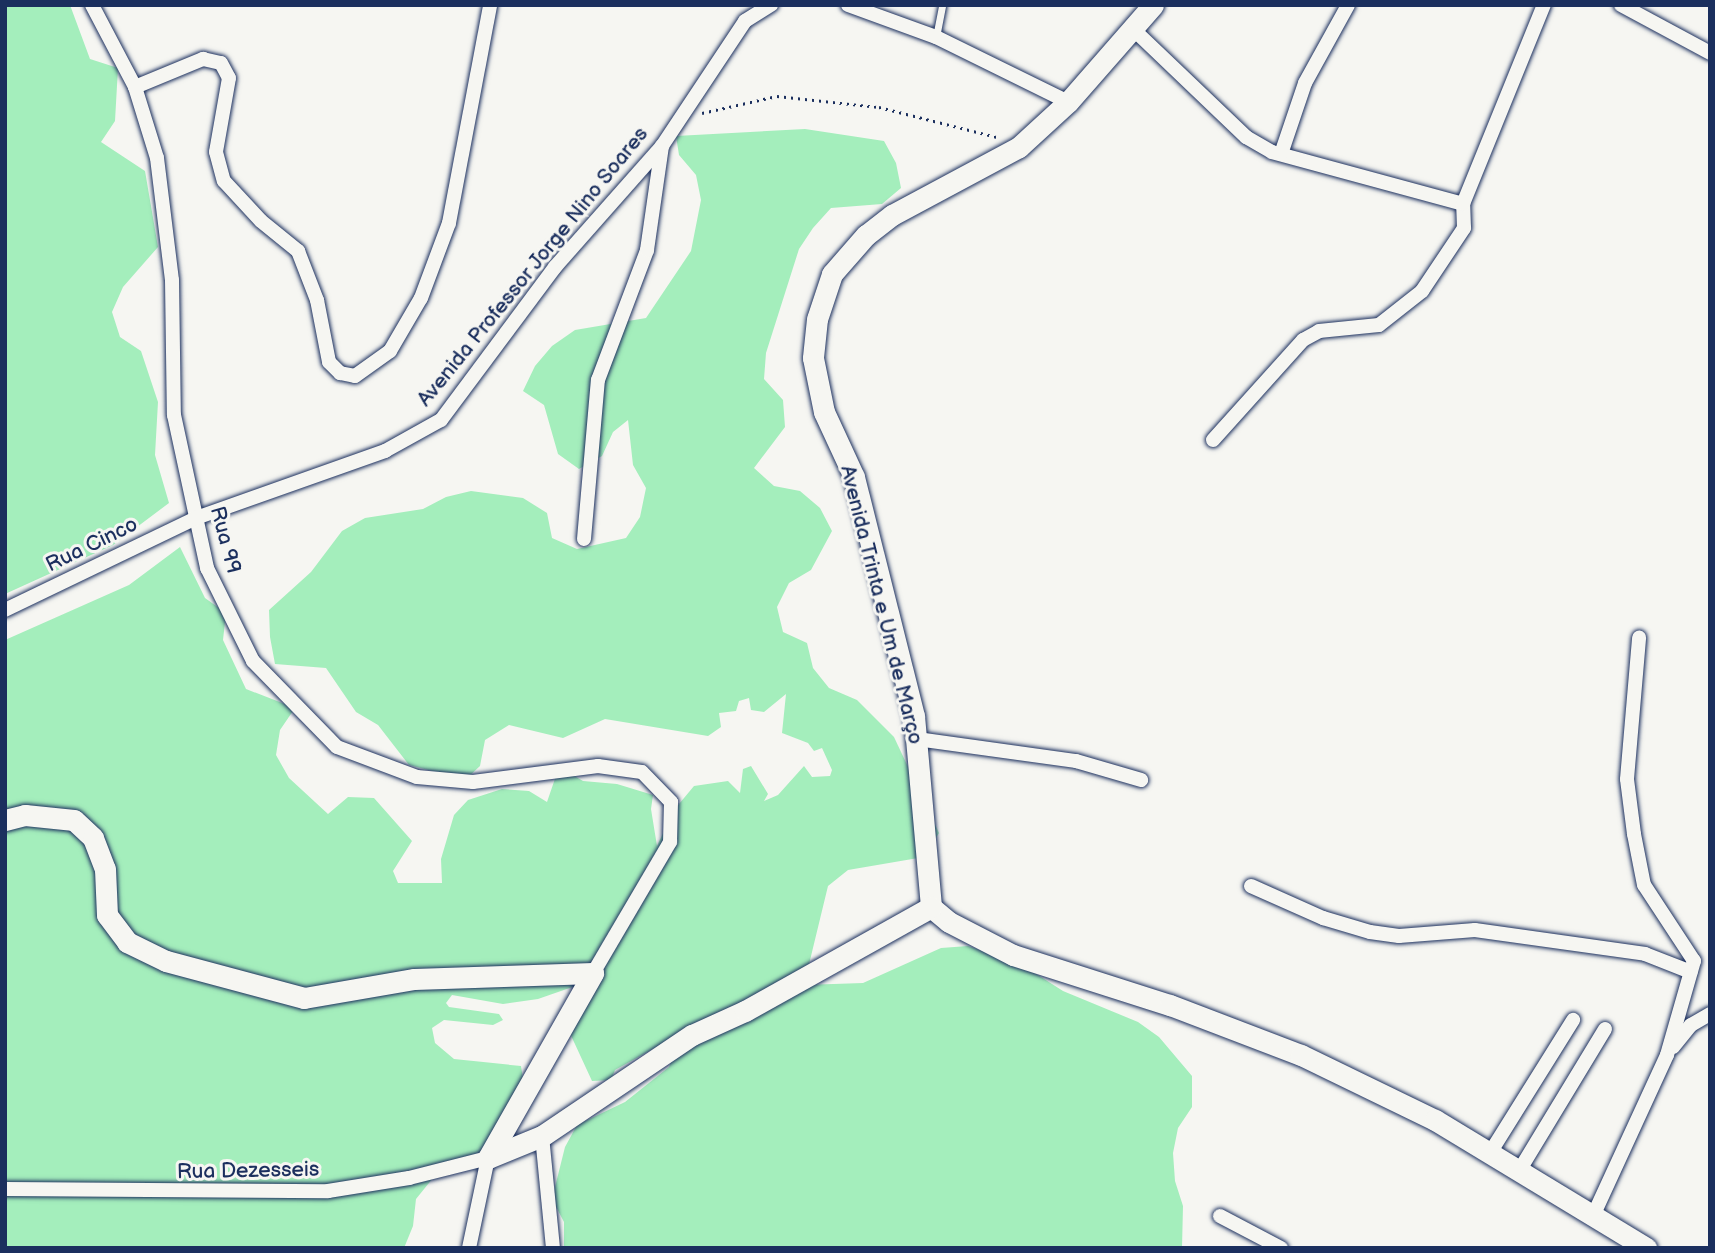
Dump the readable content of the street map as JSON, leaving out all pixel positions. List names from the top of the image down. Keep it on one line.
{"streets":{"street":["Avenida Professor Jorge Nino Soares","Rua 99","Rua Cinco","Avenida Trinta e Um de Março","Rua Dezesseis"]},"crossings":[["Avenida Professor Jorge Nino Soares","Rua 99"],["Avenida Professor Jorge Nino Soares","Rua Cinco"],["Rua 99","Rua Cinco"]]}
